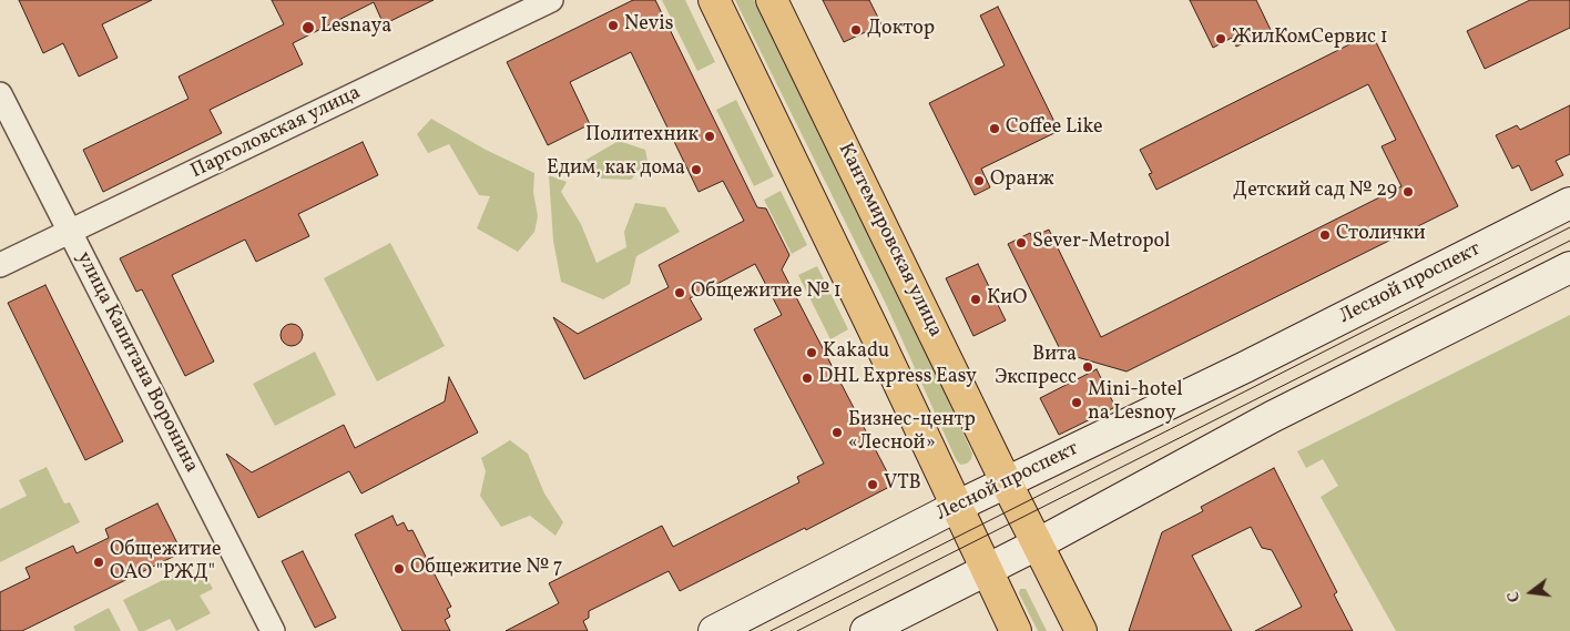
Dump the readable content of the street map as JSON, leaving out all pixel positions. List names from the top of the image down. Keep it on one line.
{"streets":{"main road":["Кантемировская улица","Лесной проспект"],"street":["Парголовская улица","улица Капитана Воронина"]},"crossings":[["Парголовская улица","улица Капитана Воронина"],["Кантемировская улица","Лесной проспект"]],"places":["Nevis","Lesnaya","Доктор","ЖилКомСервис 1","Coffee Like","Политехник","Едим, как дома","Оранж","Детский сад № 29","Столички","Sever-Metropol","Общежитие № 1","КиО","Kakadu","Вита Экспресс","DHL Express Easy","Mini-hotel na Lesnoy","Бизнес-центр «Лесной»","VTB","Общежитие ОАО \"РЖД\"","Общежитие № 7"],"north":"left"}
